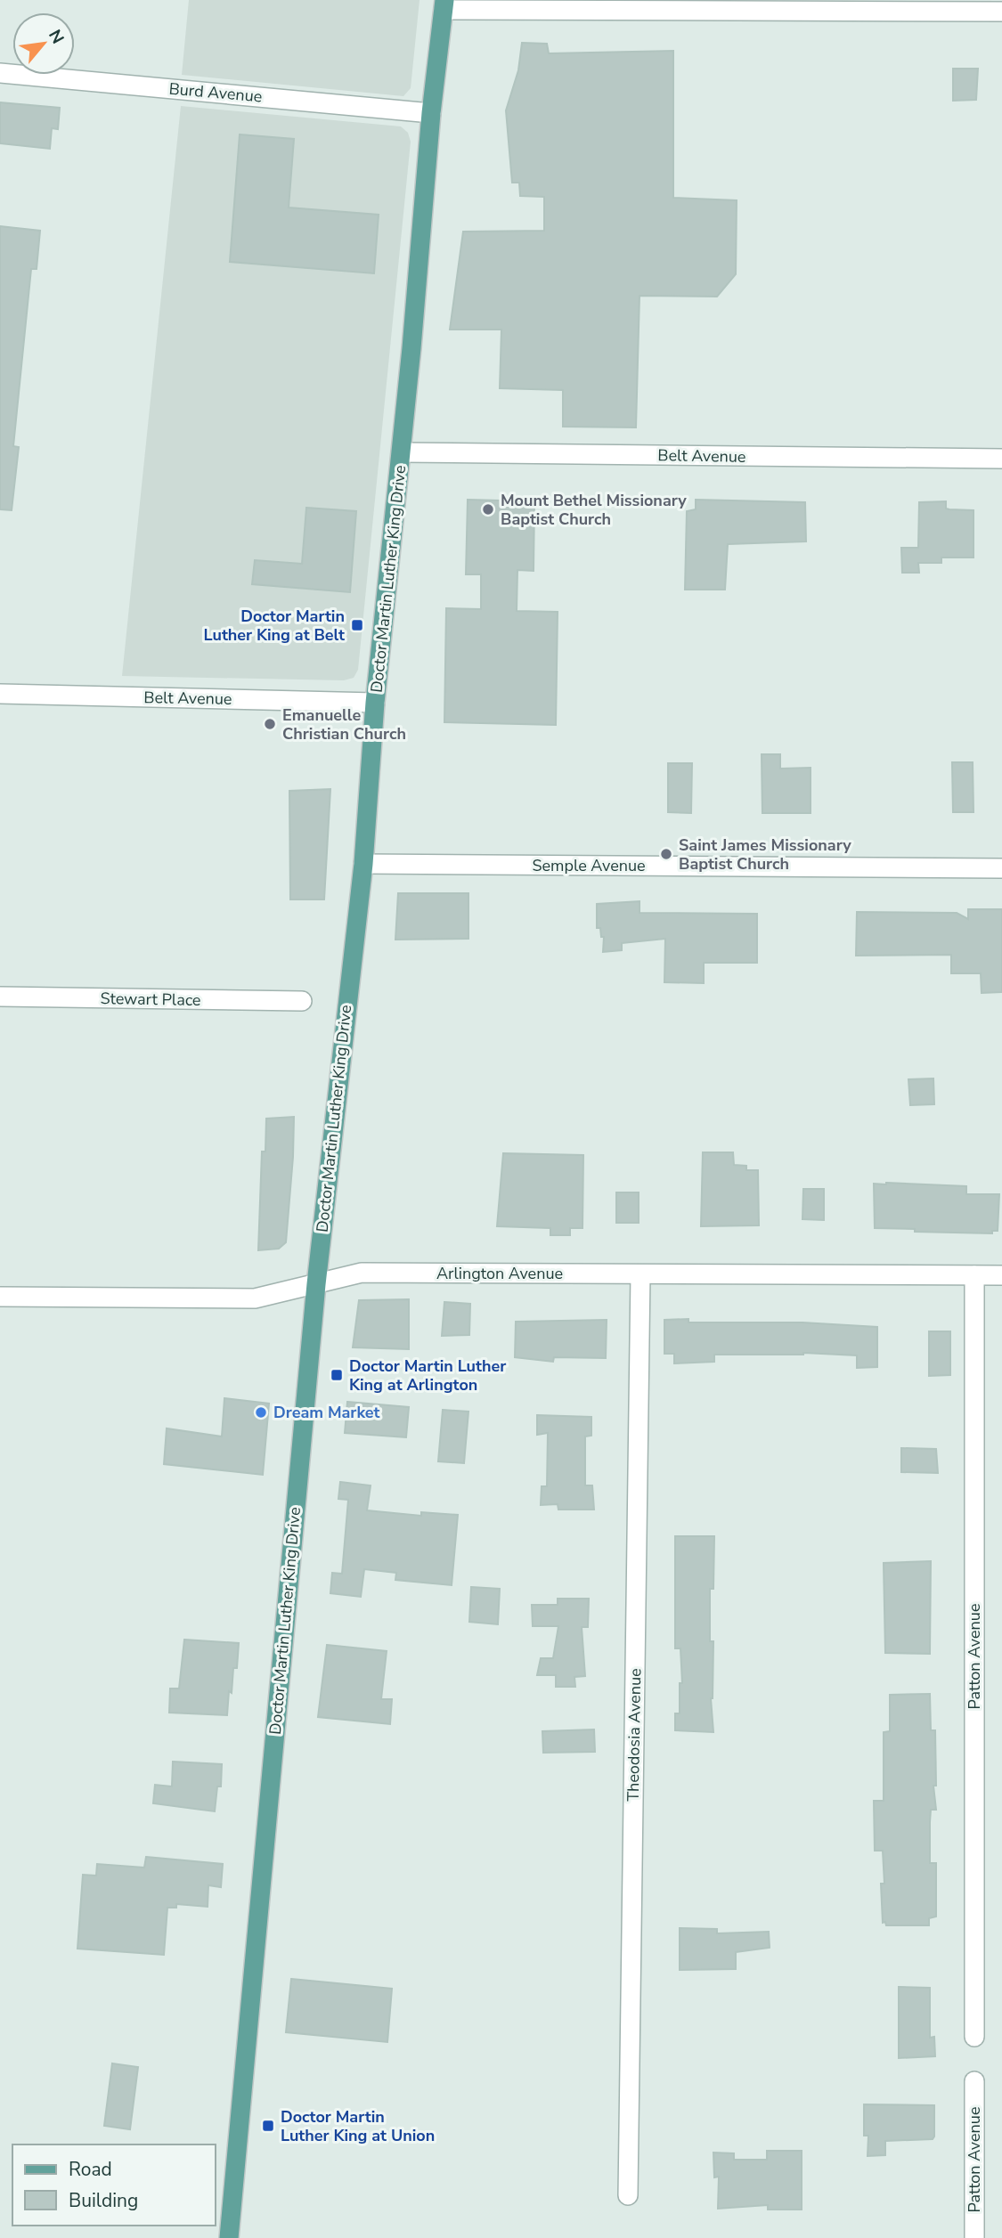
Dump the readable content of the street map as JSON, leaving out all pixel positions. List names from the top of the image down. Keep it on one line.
{"streets":{"main road":["Doctor Martin Luther King Drive"],"street":["Burd Avenue","Belt Avenue","Semple Avenue","Stewart Place","Arlington Avenue","Patton Avenue","Theodosia Avenue"]},"crossings":[["Burd Avenue","Doctor Martin Luther King Drive"],["Belt Avenue","Doctor Martin Luther King Drive"],["Doctor Martin Luther King Drive","Semple Avenue"],["Doctor Martin Luther King Drive","Arlington Avenue"],["Arlington Avenue","Patton Avenue"],["Arlington Avenue","Theodosia Avenue"]],"places":{"other":["Mount Bethel Missionary Baptist Church","Emanuelle Christian Church","Saint James Missionary Baptist Church","Dream Market"],"transit":["Doctor Martin Luther King at Belt","Doctor Martin Luther King at Arlington","Doctor Martin Luther King at Union"]},"legend":["Road","Building"],"north":"top right"}
